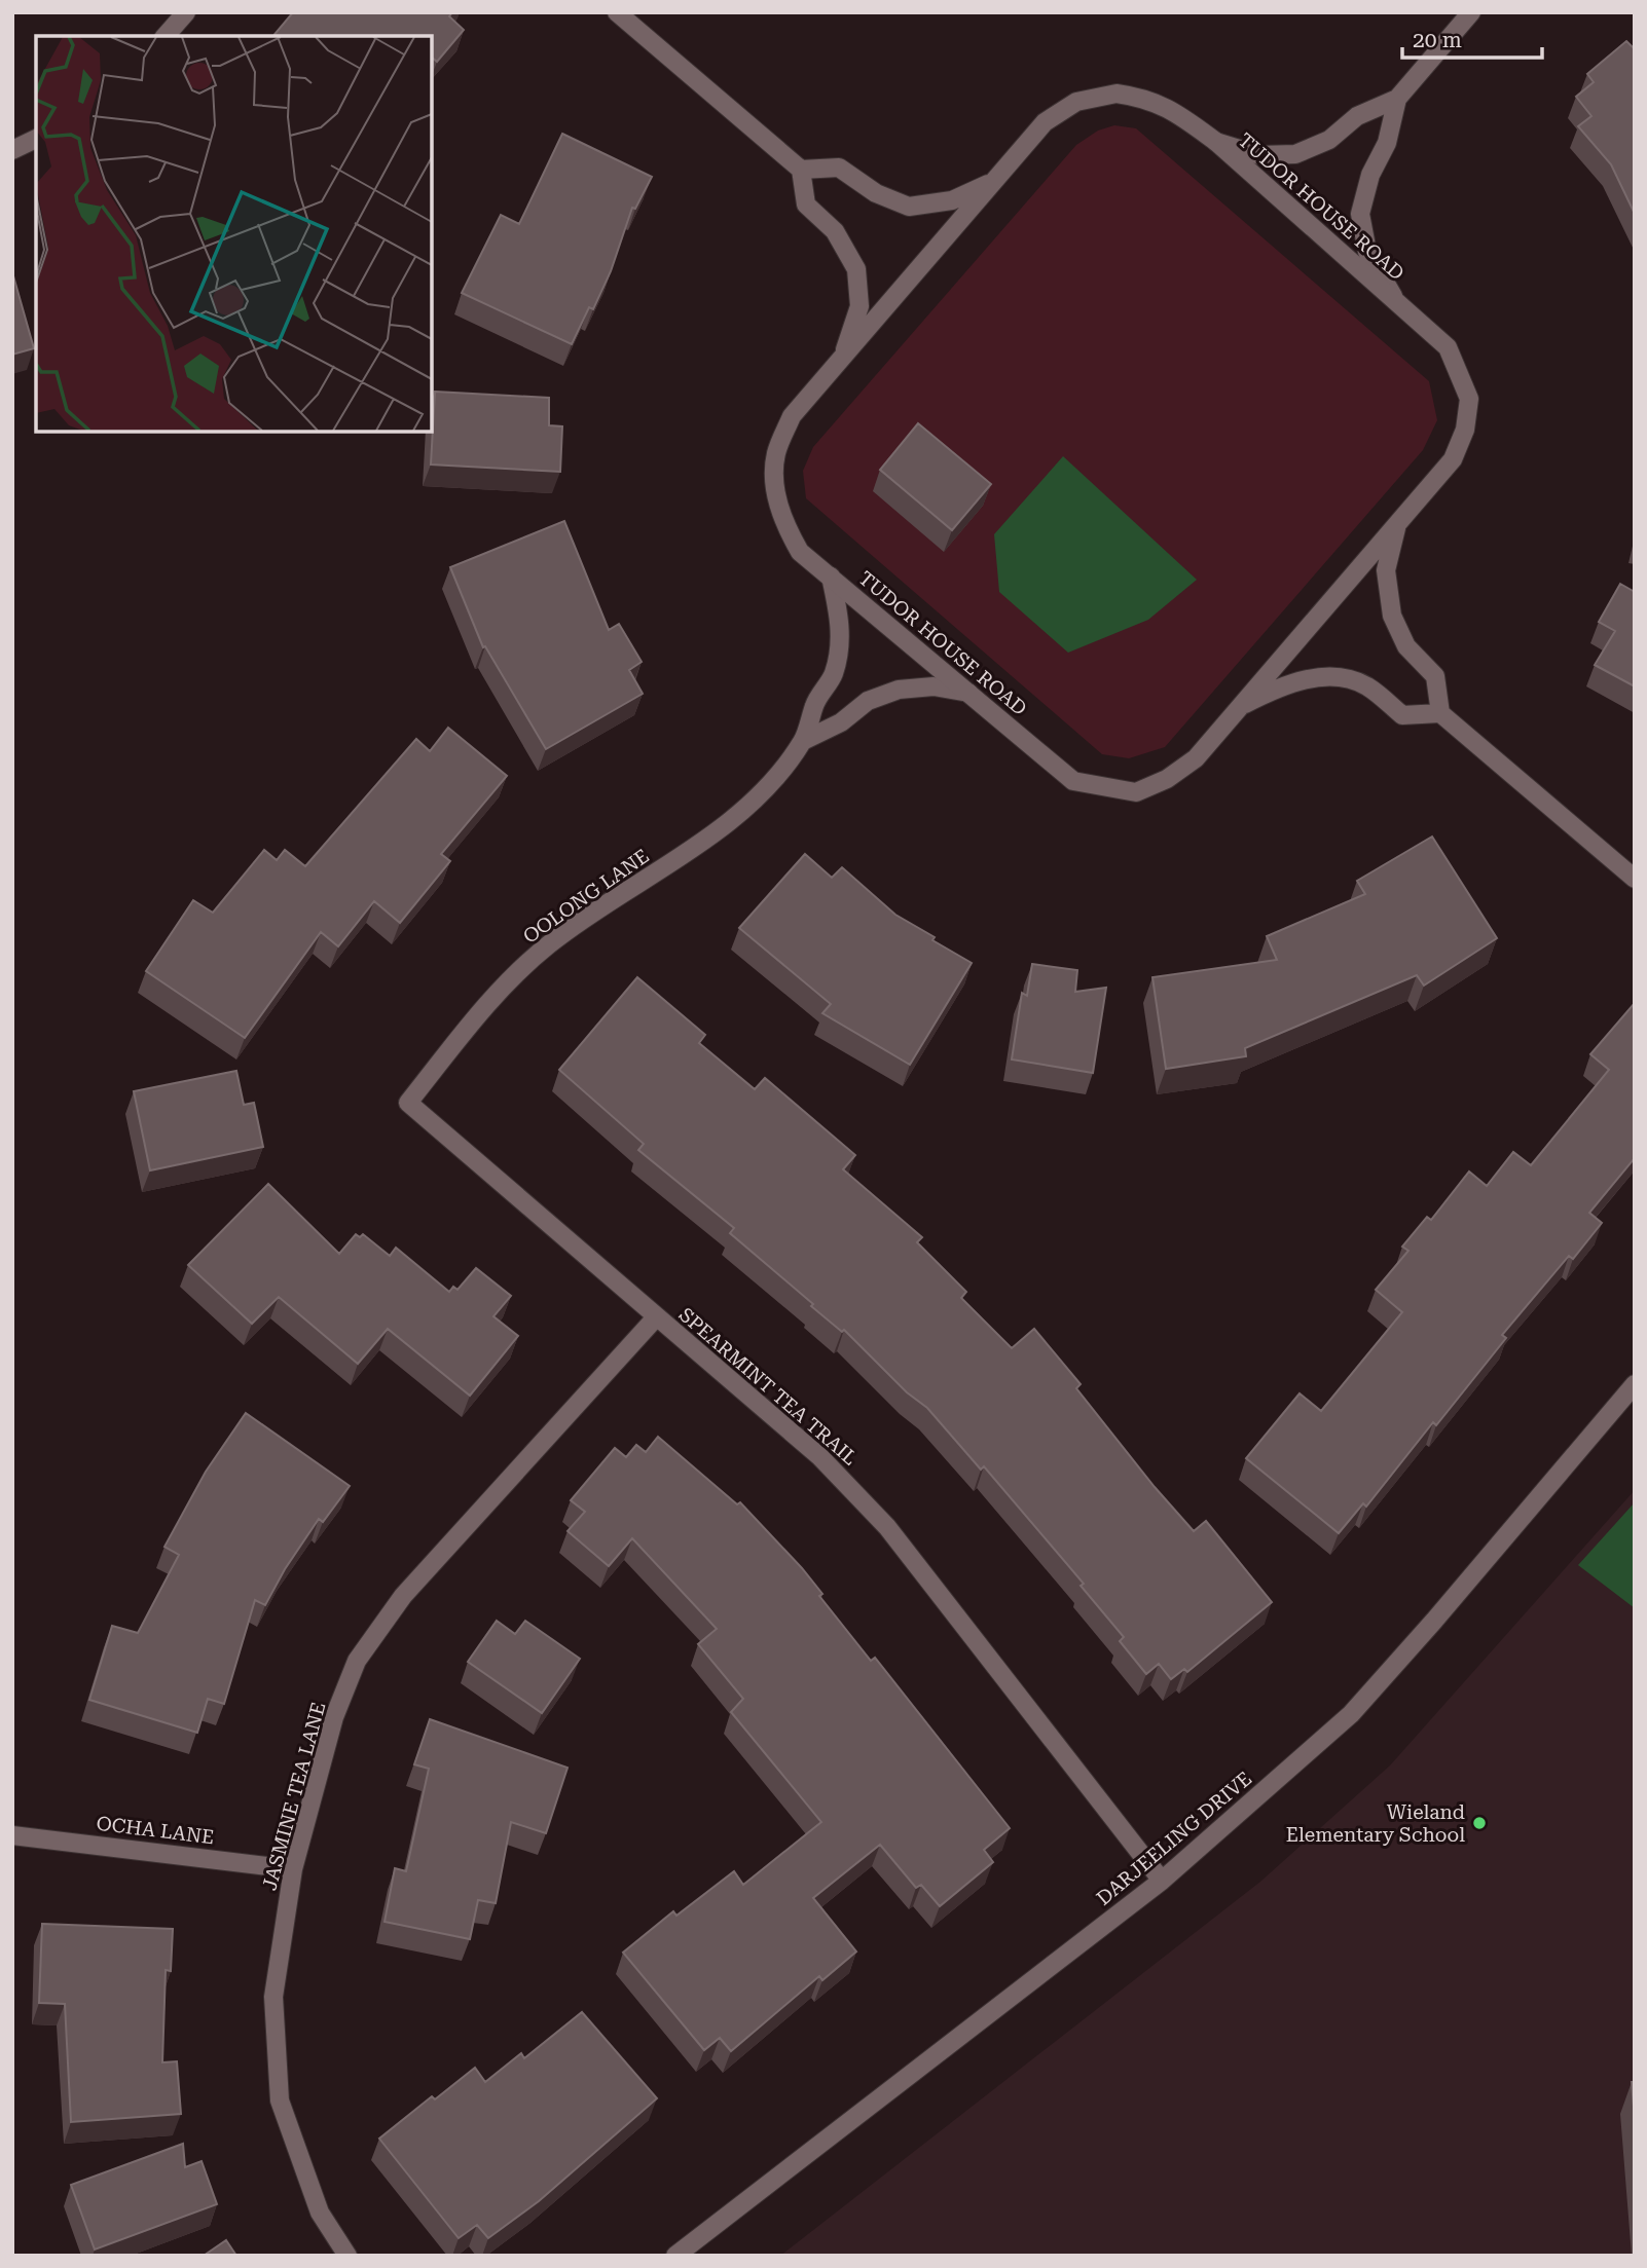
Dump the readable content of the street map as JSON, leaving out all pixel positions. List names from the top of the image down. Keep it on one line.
{"streets":{"street":["TUDOR HOUSE ROAD","OOLONG LANE","SPEARMINT TEA TRAIL","JASMINE TEA LANE","OCHA LANE","DARJEELING DRIVE"]},"crossings":[["TUDOR HOUSE ROAD","OOLONG LANE"],["OOLONG LANE","SPEARMINT TEA TRAIL"],["SPEARMINT TEA TRAIL","JASMINE TEA LANE"],["SPEARMINT TEA TRAIL","DARJEELING DRIVE"],["JASMINE TEA LANE","OCHA LANE"]],"places":["Wieland Elementary School"],"scale_bar":"20 m"}
